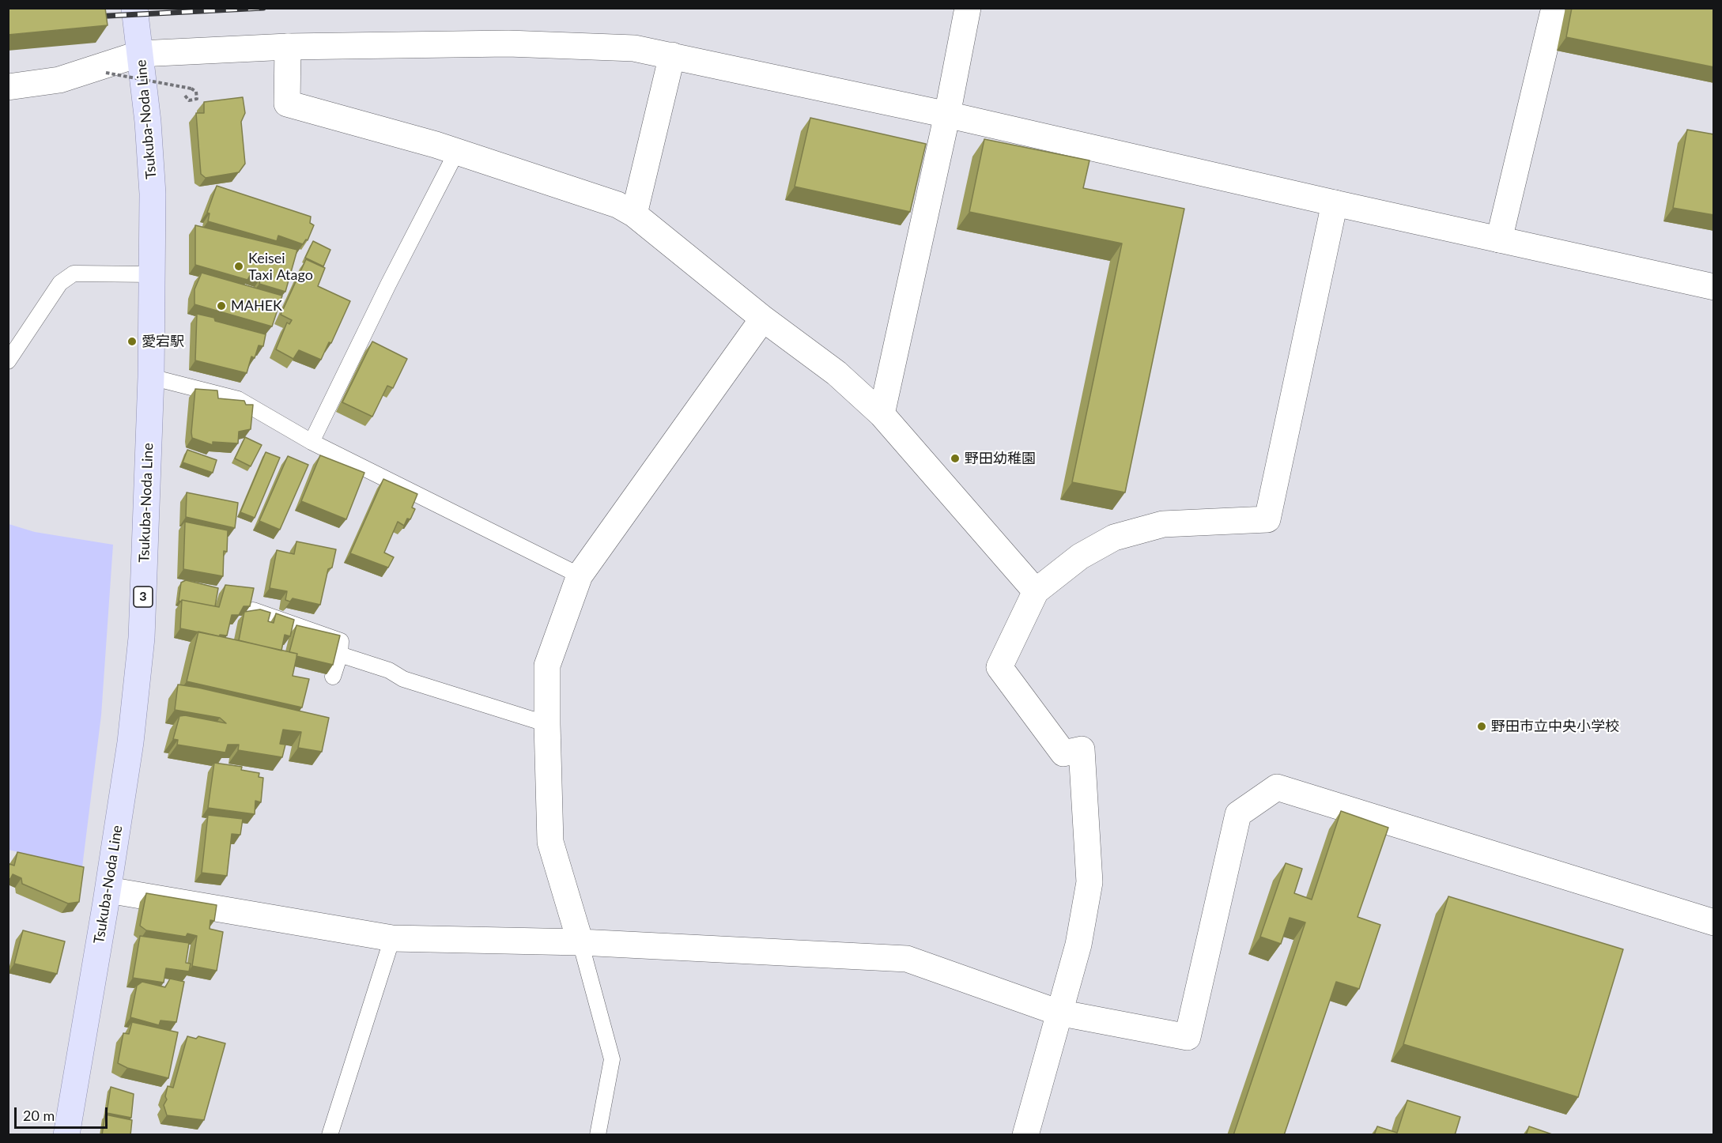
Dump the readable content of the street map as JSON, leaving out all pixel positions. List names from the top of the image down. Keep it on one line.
{"streets":{"main road":["Tsukuba-Noda Line","3"]},"places":["Keisei Taxi Atago","MAHEK","愛宕駅","野田幼稚園","野田市立中央小学校"],"scale_bar":"20 m"}
